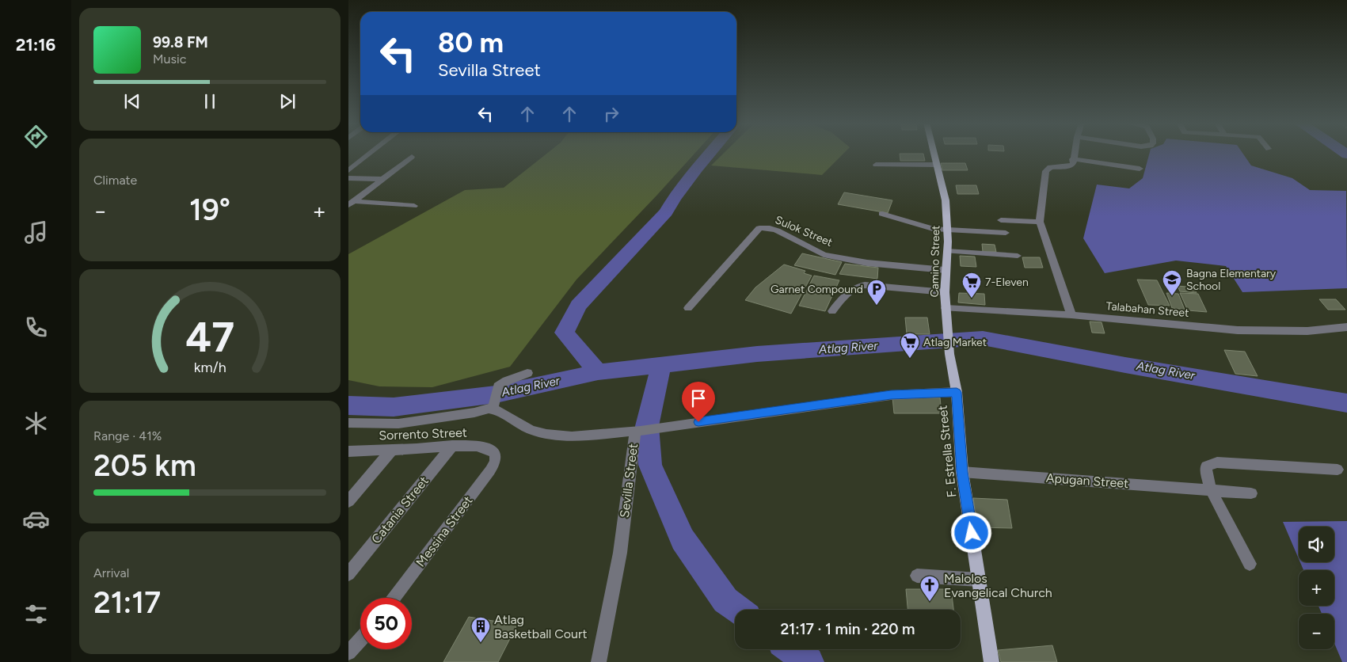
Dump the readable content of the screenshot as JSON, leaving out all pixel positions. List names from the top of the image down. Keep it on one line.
{"streets":{"main road":["Camino Street","F. Estrella Street"],"street":["Sulok Street","Talabahan Street","Sorrento Street","Sevilla Street","Apugan Street","Catania Street","Messina Street"]},"crossings":[["Sulok Street","Camino Street"],["Camino Street","Talabahan Street"],["Camino Street","F. Estrella Street"],["Sorrento Street","Catania Street"],["Sorrento Street","Messina Street"],["F. Estrella Street","Sevilla Street"],["F. Estrella Street","Apugan Street"]],"water":["Atlag River"],"places":{"school or university":["Bagna Elementary School"],"supermarket":["7-Eleven","Atlag Market"],"parking":["Garnet Compound"],"church":["Malolos Evangelical Church"],"building":["Atlag Basketball Court"]},"page":{"tabs":"21:16","turn":["80 m","Sevilla Street"],"song":["99.8 FM","Music"],"tile":["Climate",["Range · 41%","205 km"],["Arrival","21:17"]],"heat":["−","19°","+"],"map_buttons":["+","−"],"limit":"50","trip":"21:17 · 1 min · 220 m","gauge":["47","km/h"]}}
